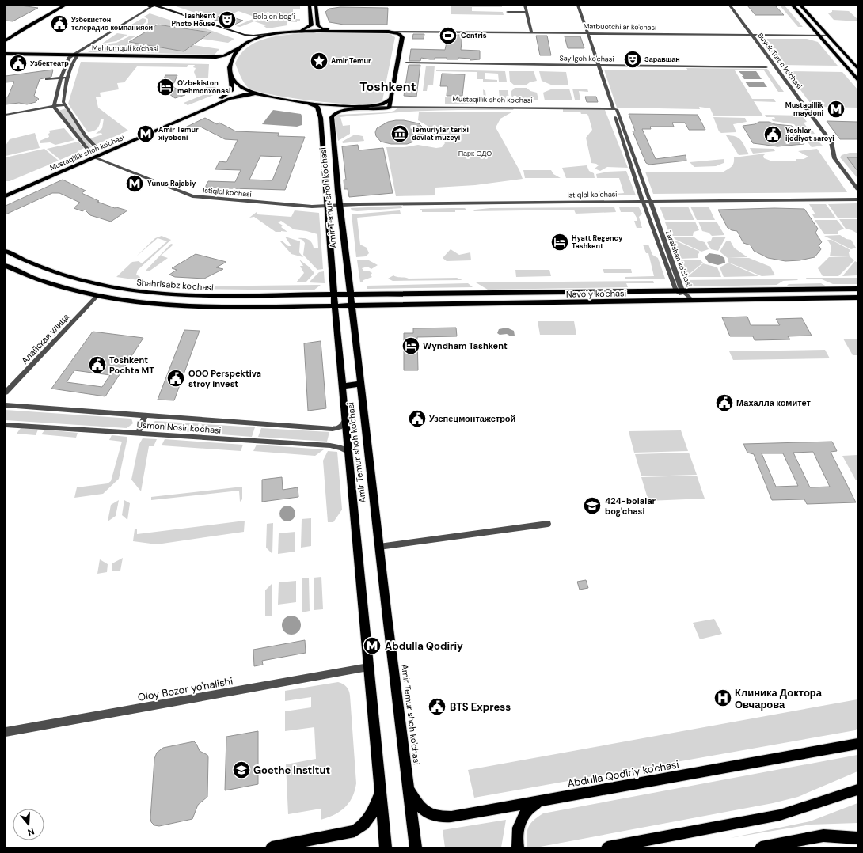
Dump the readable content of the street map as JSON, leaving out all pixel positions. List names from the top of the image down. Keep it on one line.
{"streets":{"main road":["Mahtumquli ko'chasi","Mustaqillik shoh ko'chasi","Amir Temur shoh ko'chasi","Shahrisabz ko'chasi","Navoiy ko'chasi","Abdulla Qodiriy ko'chasi"],"street":["Matbuotchilar ko'chasi","Sayilgoh ko'chasi","Buyuk Turon ko'chasi","Istiqlol ko'chasi","Istiqlol ko‘chasi","Zarafshan ko'chasi","Алайская улица","Usmon Nosir ko'chasi","Oloy Bozor yo'nalishi"]},"crossings":[["Matbuotchilar ko'chasi","Buyuk Turon ko'chasi"],["Matbuotchilar ko'chasi","Zarafshan ko'chasi"],["Mahtumquli ko'chasi","Mustaqillik shoh ko'chasi"],["Sayilgoh ko'chasi","Zarafshan ko'chasi"],["Mustaqillik shoh ko'chasi","Istiqlol ko'chasi"],["Mustaqillik shoh ko'chasi","Amir Temur shoh ko'chasi"],["Mustaqillik shoh ko'chasi","Zarafshan ko'chasi"],["Istiqlol ko'chasi","Istiqlol ko‘chasi"],["Istiqlol ko'chasi","Amir Temur shoh ko'chasi"],["Istiqlol ko‘chasi","Amir Temur shoh ko'chasi"],["Istiqlol ko‘chasi","Zarafshan ko'chasi"],["Amir Temur shoh ko'chasi","Shahrisabz ko'chasi"],["Amir Temur shoh ko'chasi","Navoiy ko'chasi"],["Amir Temur shoh ko'chasi","Usmon Nosir ko'chasi"],["Amir Temur shoh ko'chasi","Oloy Bozor yo'nalishi"],["Amir Temur shoh ko'chasi","Abdulla Qodiriy ko'chasi"],["Zarafshan ko'chasi","Navoiy ko'chasi"],["Shahrisabz ko'chasi","Navoiy ko'chasi"]],"districts":["Toshkent"],"parks":["Bolajon bog‘i","Парк ОДО"],"places":{"theatre":["Tashkent Photo House","Заравшан"],"public building":["Узбекистон телерадио компанияси","Узбектеатр","Yoshlar ijodiyot saroyi","Toshkent Pochta MT","ООО Perspektiva stroy invest","Махалла комитет","Узспецмонтажстрой","BTS Express"],"sports":["Centris"],"place":["Amir Temur"],"hotel":["O'zbekiston mehmonxonasi","Hyatt Regency Tashkent","Wyndham Tashkent"],"metro station":["Mustaqillik maydoni","Amir Temur xiyoboni","Yunus Rajabiy","Abdulla Qodiriy"],"museum":["Temuriylar tarixi davlat muzeyi"],"school or university":["424-bolalar bog'chasi","Goethe Institut"],"hospital":["Клиника Доктора Овчарова"]},"north":"bottom"}
